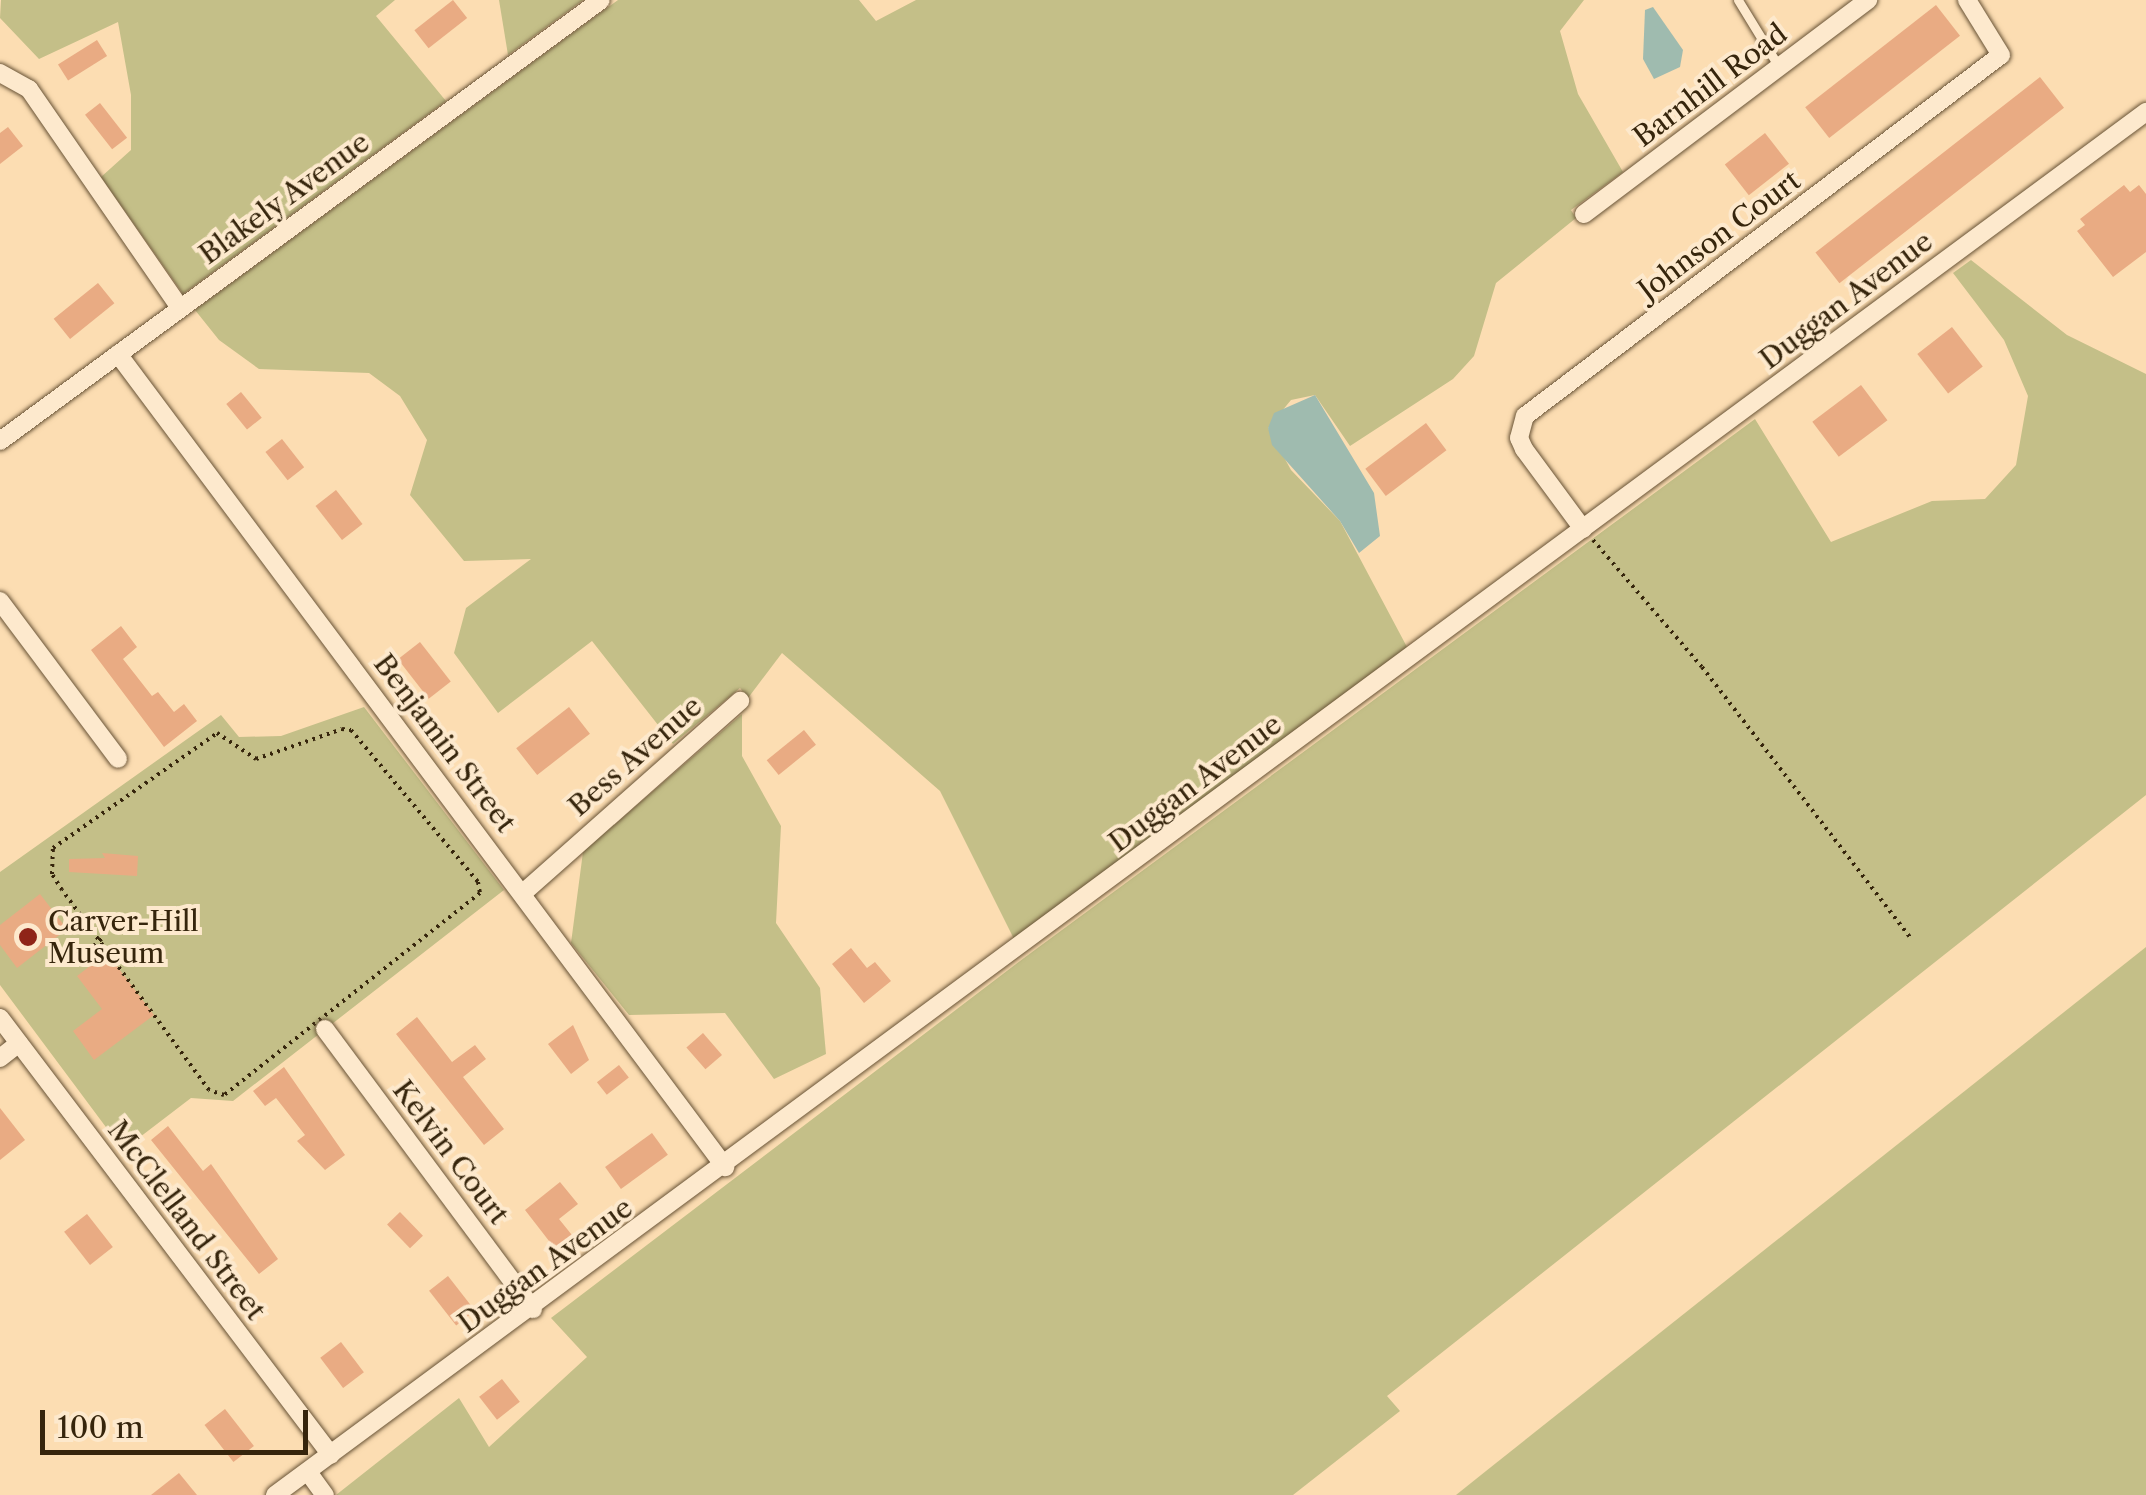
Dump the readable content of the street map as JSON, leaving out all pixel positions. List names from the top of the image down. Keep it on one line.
{"streets":{"street":["Barnhill Road","Blakely Avenue","Johnson Court","Duggan Avenue","Benjamin Street","Bess Avenue","Kelvin Court","McClelland Street"]},"crossings":[["Blakely Avenue","Benjamin Street"],["Johnson Court","Duggan Avenue"],["Duggan Avenue","Benjamin Street"],["Duggan Avenue","Kelvin Court"],["Duggan Avenue","McClelland Street"],["Benjamin Street","Bess Avenue"]],"places":["Carver-Hill Museum"],"scale_bar":"100 m"}
